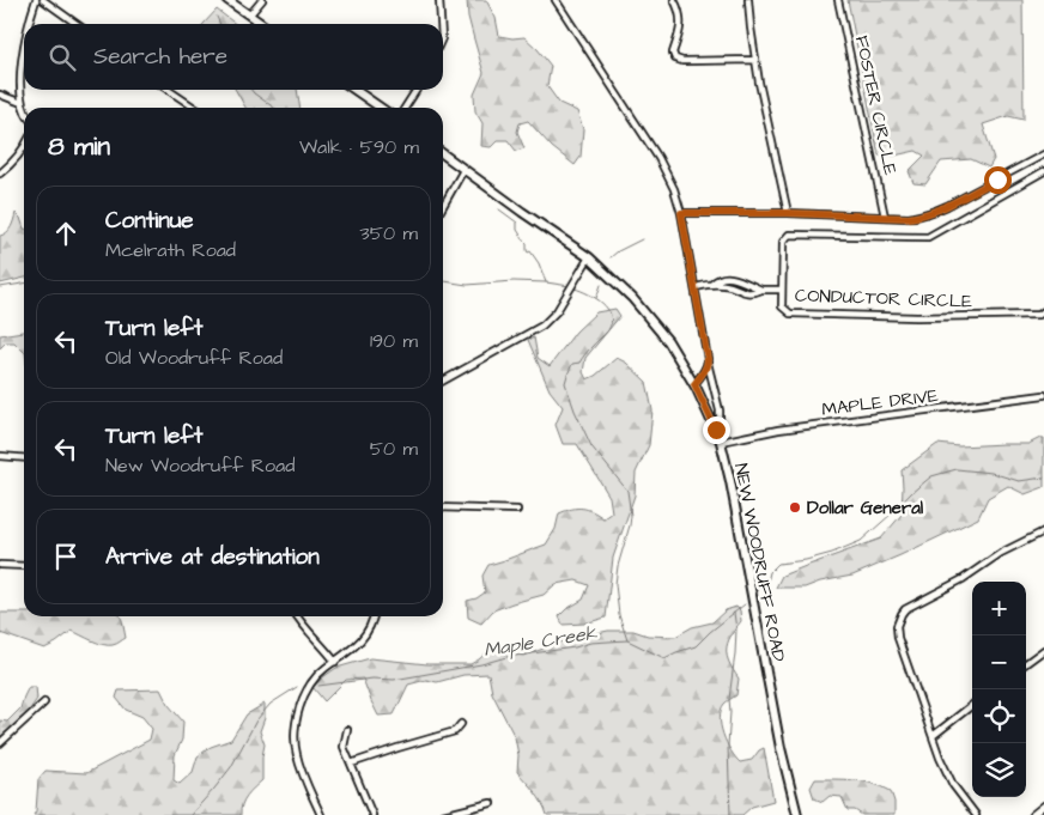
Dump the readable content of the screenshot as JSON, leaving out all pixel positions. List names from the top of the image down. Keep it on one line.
{"streets":{"main road":["NEW WOODRUFF ROAD"],"street":["FOSTER CIRCLE","CONDUCTOR CIRCLE","MAPLE DRIVE"]},"crossings":[["MAPLE DRIVE","NEW WOODRUFF ROAD"]],"water":["Maple Creek"],"places":["Dollar General"],"page":{"search":"Search here","heading":["8 min","Walk · 590 m"],"list":[["Continue","Mcelrath Road","350 m"],["Turn left","Old Woodruff Road","190 m"],["Turn left","New Woodruff Road","50 m"],"Arrive at destination"],"map_buttons":["+","−"]}}
